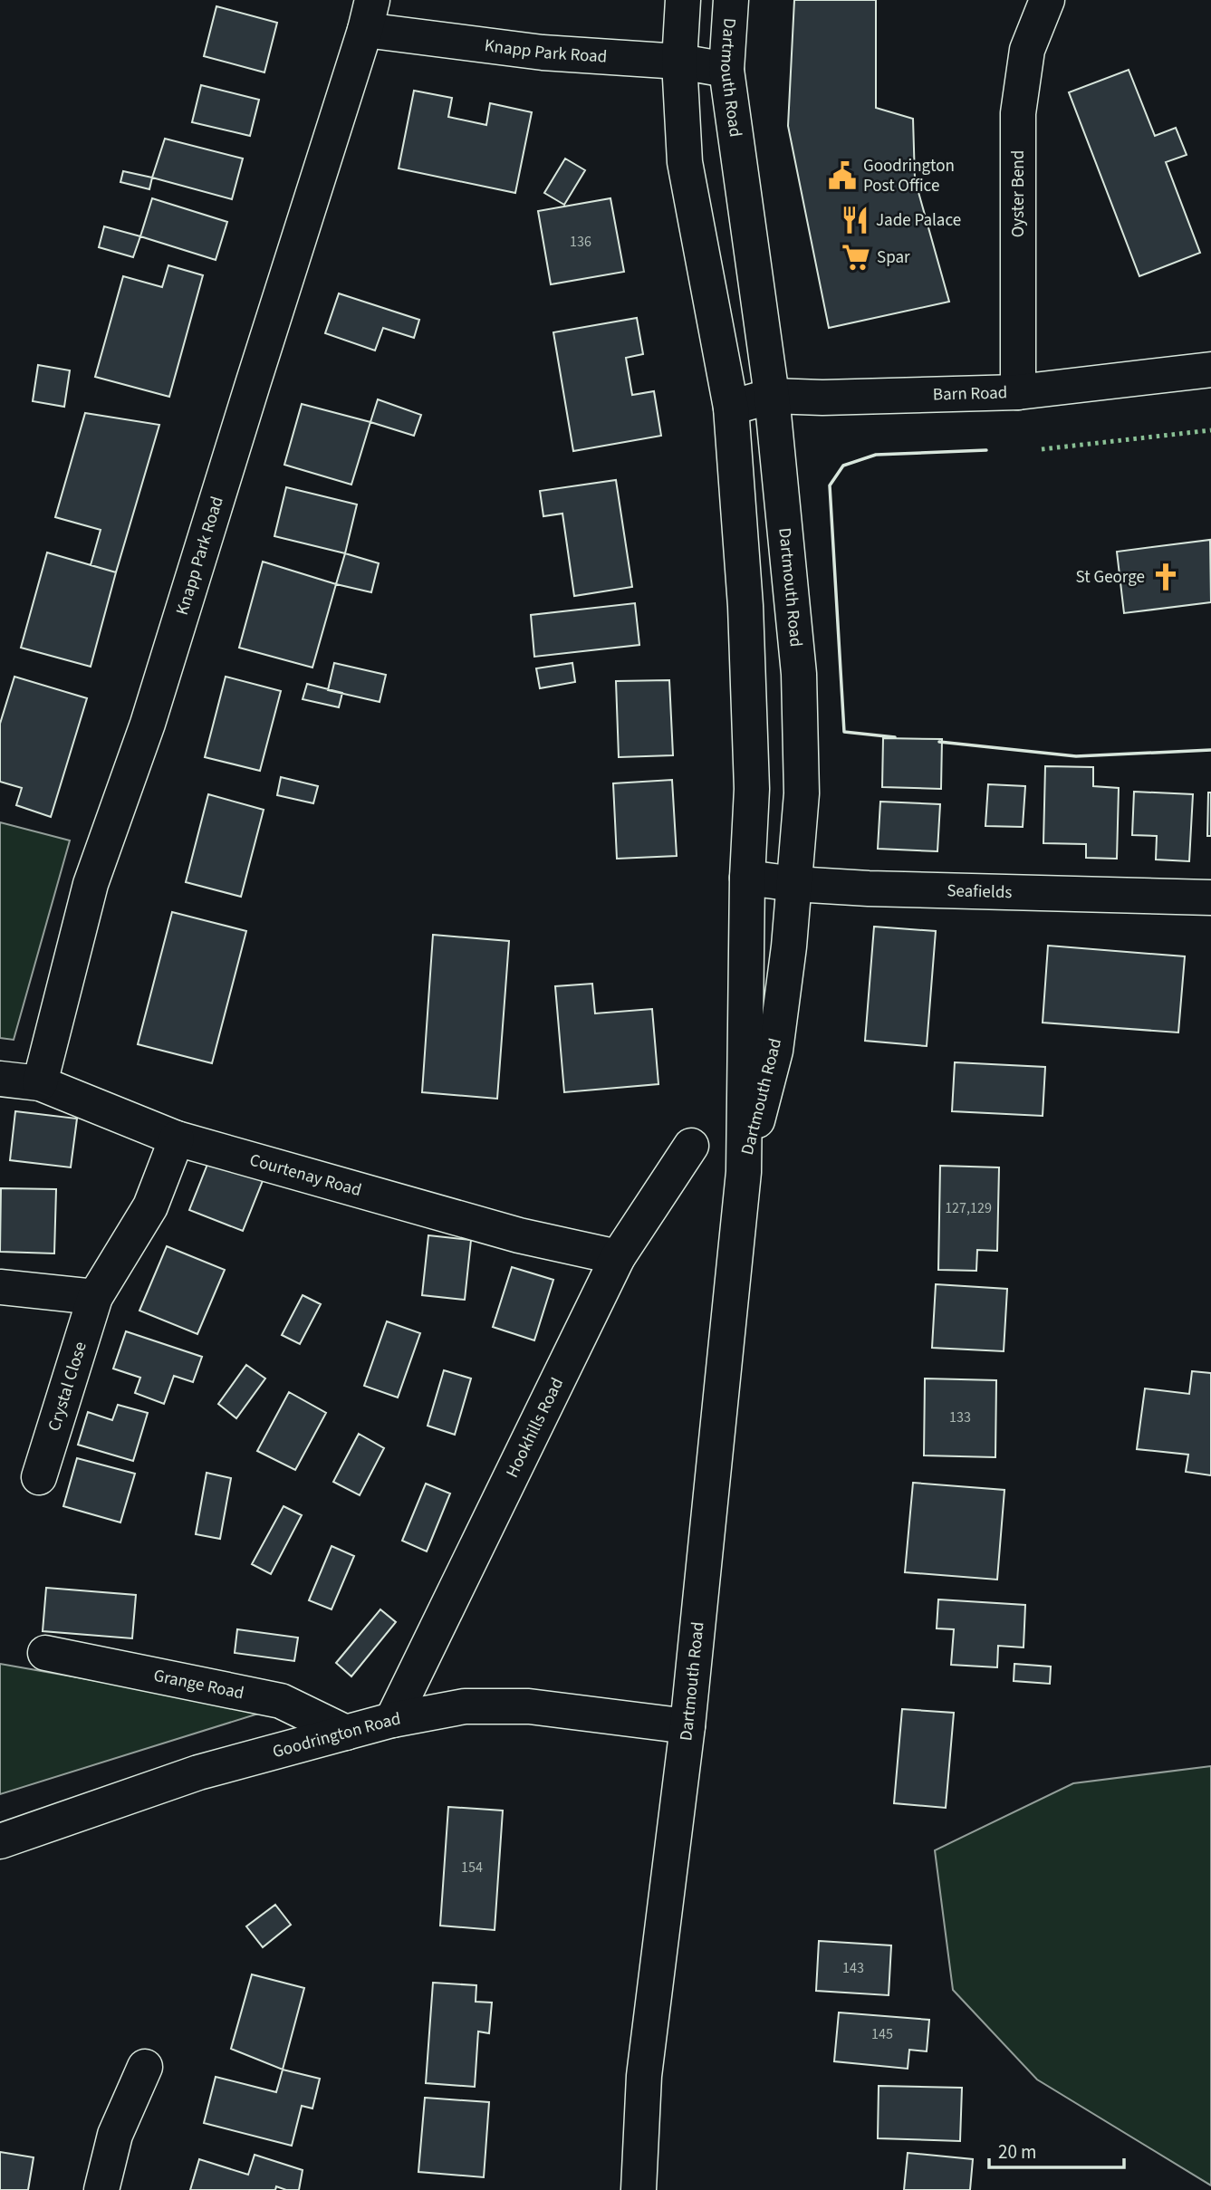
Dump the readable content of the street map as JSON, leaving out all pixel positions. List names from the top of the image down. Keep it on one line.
{"streets":{"street":["Knapp Park Road","Dartmouth Road","Oyster Bend","Barn Road","Seafields","Courtenay Road","Crystal Close","Hookhills Road","Grange Road","Goodrington Road"]},"crossings":[["Knapp Park Road","Dartmouth Road"],["Knapp Park Road","Courtenay Road"],["Dartmouth Road","Barn Road"],["Dartmouth Road","Seafields"],["Dartmouth Road","Goodrington Road"],["Oyster Bend","Barn Road"],["Courtenay Road","Crystal Close"],["Courtenay Road","Hookhills Road"],["Hookhills Road","Goodrington Road"],["Grange Road","Goodrington Road"]],"places":{"public building":["Goodrington Post Office"],"restaurant":["Jade Palace"],"supermarket":["Spar"],"church":["St George"]},"house_numbers":["136","127,129","133","154","143","145"],"scale_bar":"20 m"}
